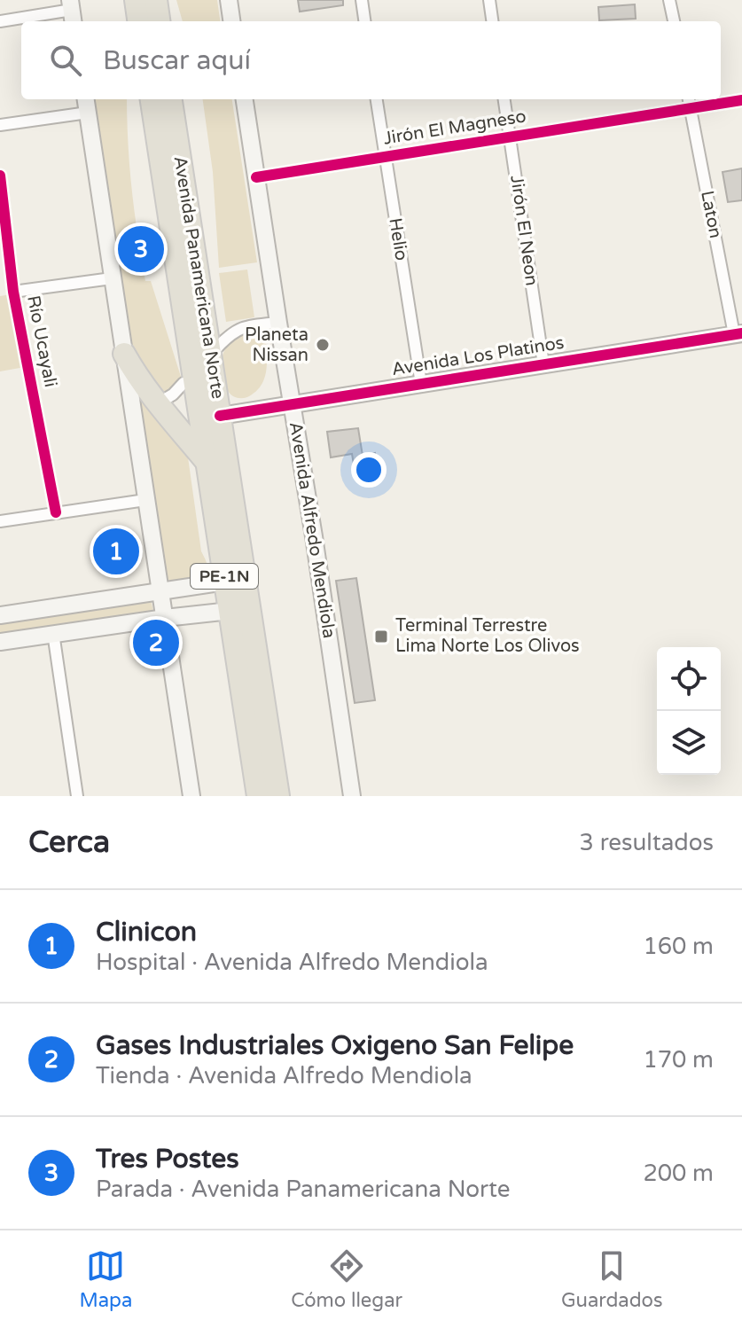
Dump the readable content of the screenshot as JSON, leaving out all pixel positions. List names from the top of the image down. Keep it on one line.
{"streets":{"highway":["Avenida Panamericana Norte","PE-1N"],"main road":["Avenida Los Platinos","Avenida Alfredo Mendiola"],"street":["Jirón El Magneso","Laton","Jirón El Neon","Helio","Río Ucayali"]},"crossings":[["Jirón El Magneso","Laton"],["Jirón El Magneso","Jirón El Neon"],["Jirón El Magneso","Helio"],["Jirón El Magneso","Avenida Alfredo Mendiola"],["Laton","Avenida Los Platinos"],["Jirón El Neon","Avenida Los Platinos"],["Helio","Avenida Los Platinos"],["Avenida Panamericana Norte","Avenida Los Platinos"],["Avenida Los Platinos","Avenida Alfredo Mendiola"]],"places":{"other":["Planeta Nissan"],"transit":["Terminal Terrestre Lima Norte Los Olivos"]},"page":{"search":"Buscar aquí","pins":["3","1","2"],"heading":["Cerca","3 resultados"],"list":[{"mark":"1","name":"Clinicon","note":"Hospital · Avenida Alfredo Mendiola","value":"160 m"},{"mark":"2","name":"Gases Industriales Oxigeno San Felipe","note":"Tienda · Avenida Alfredo Mendiola","value":"170 m"},{"mark":"3","name":"Tres Postes","note":"Parada · Avenida Panamericana Norte","value":"200 m"}],"nav":["Mapa","Cómo llegar","Guardados"]}}
